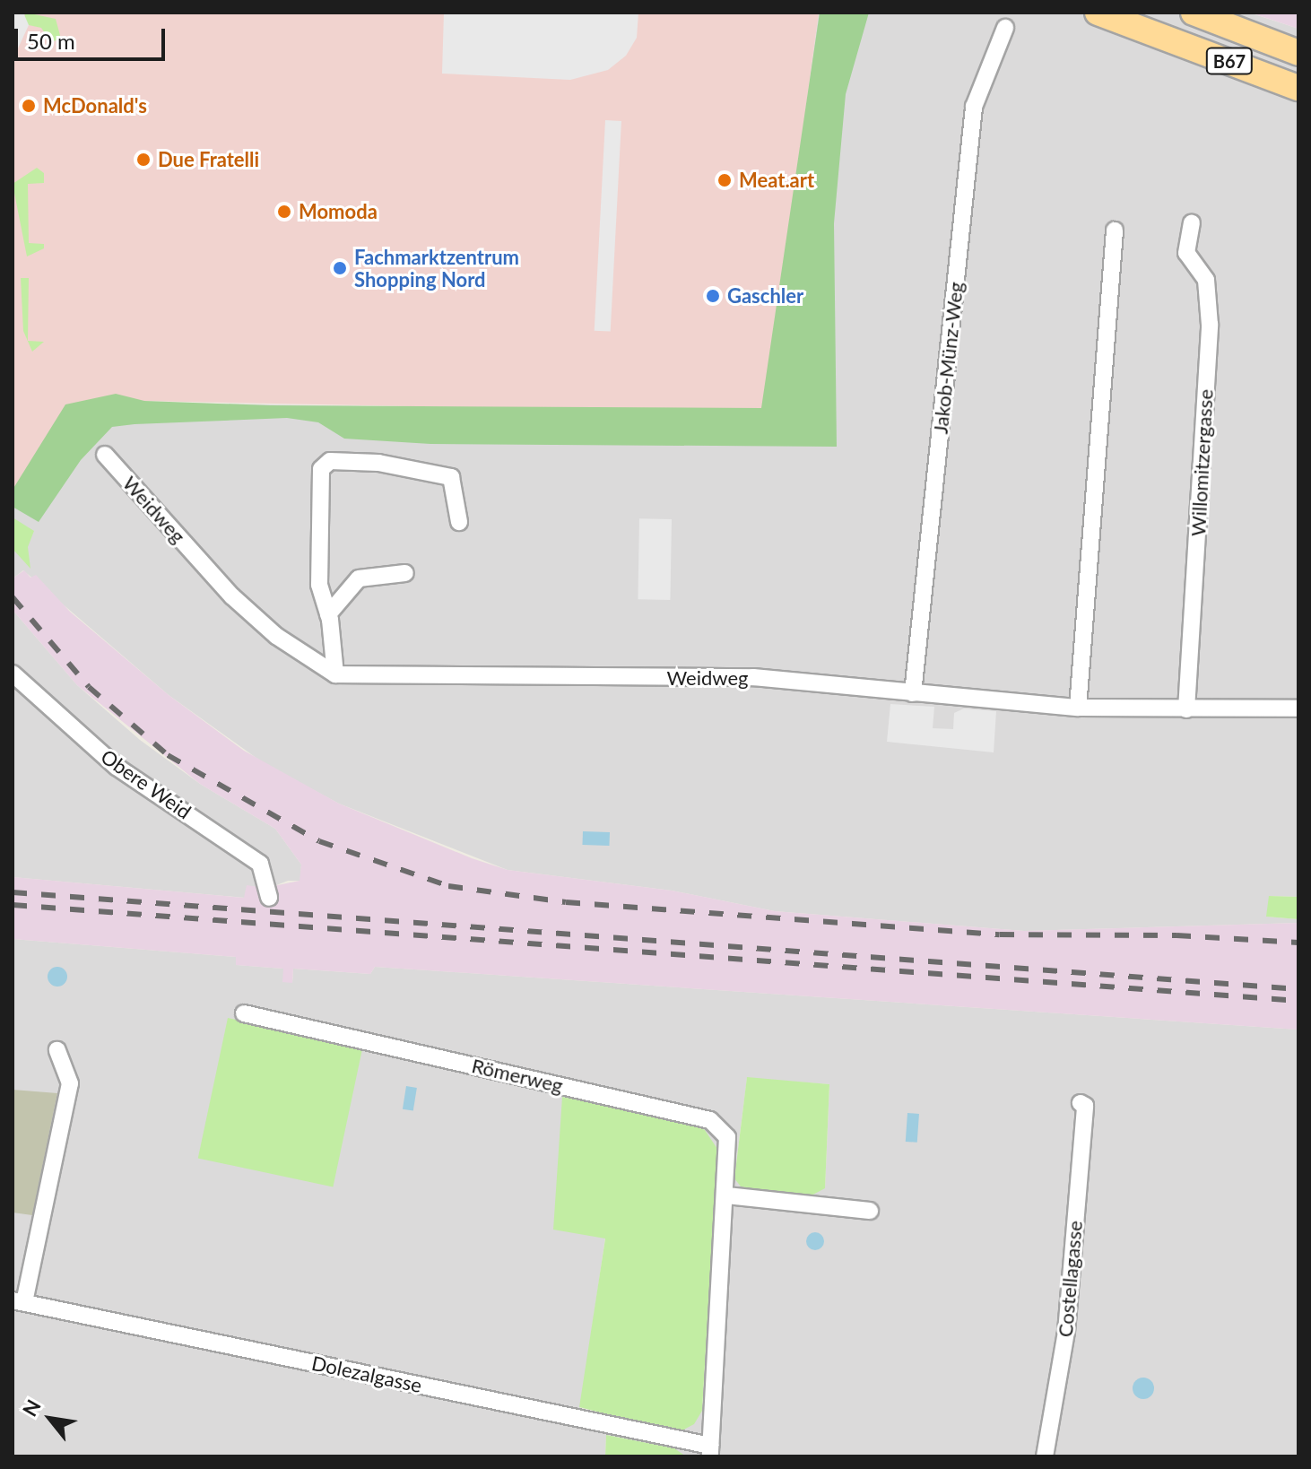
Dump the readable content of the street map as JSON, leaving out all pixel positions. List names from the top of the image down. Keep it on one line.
{"streets":{"main road":["B67"],"street":["Jakob-Münz-Weg","Willomitzergasse","Weidweg","Obere Weid","Römerweg","Costellagasse","Dolezalgasse"]},"crossings":[["Jakob-Münz-Weg","Weidweg"],["Willomitzergasse","Weidweg"],["Römerweg","Dolezalgasse"]],"places":["McDonald's","Due Fratelli","Meat.art","Momoda","Fachmarktzentrum Shopping Nord","Gaschler"],"scale_bar":"50 m","north":"top left"}
